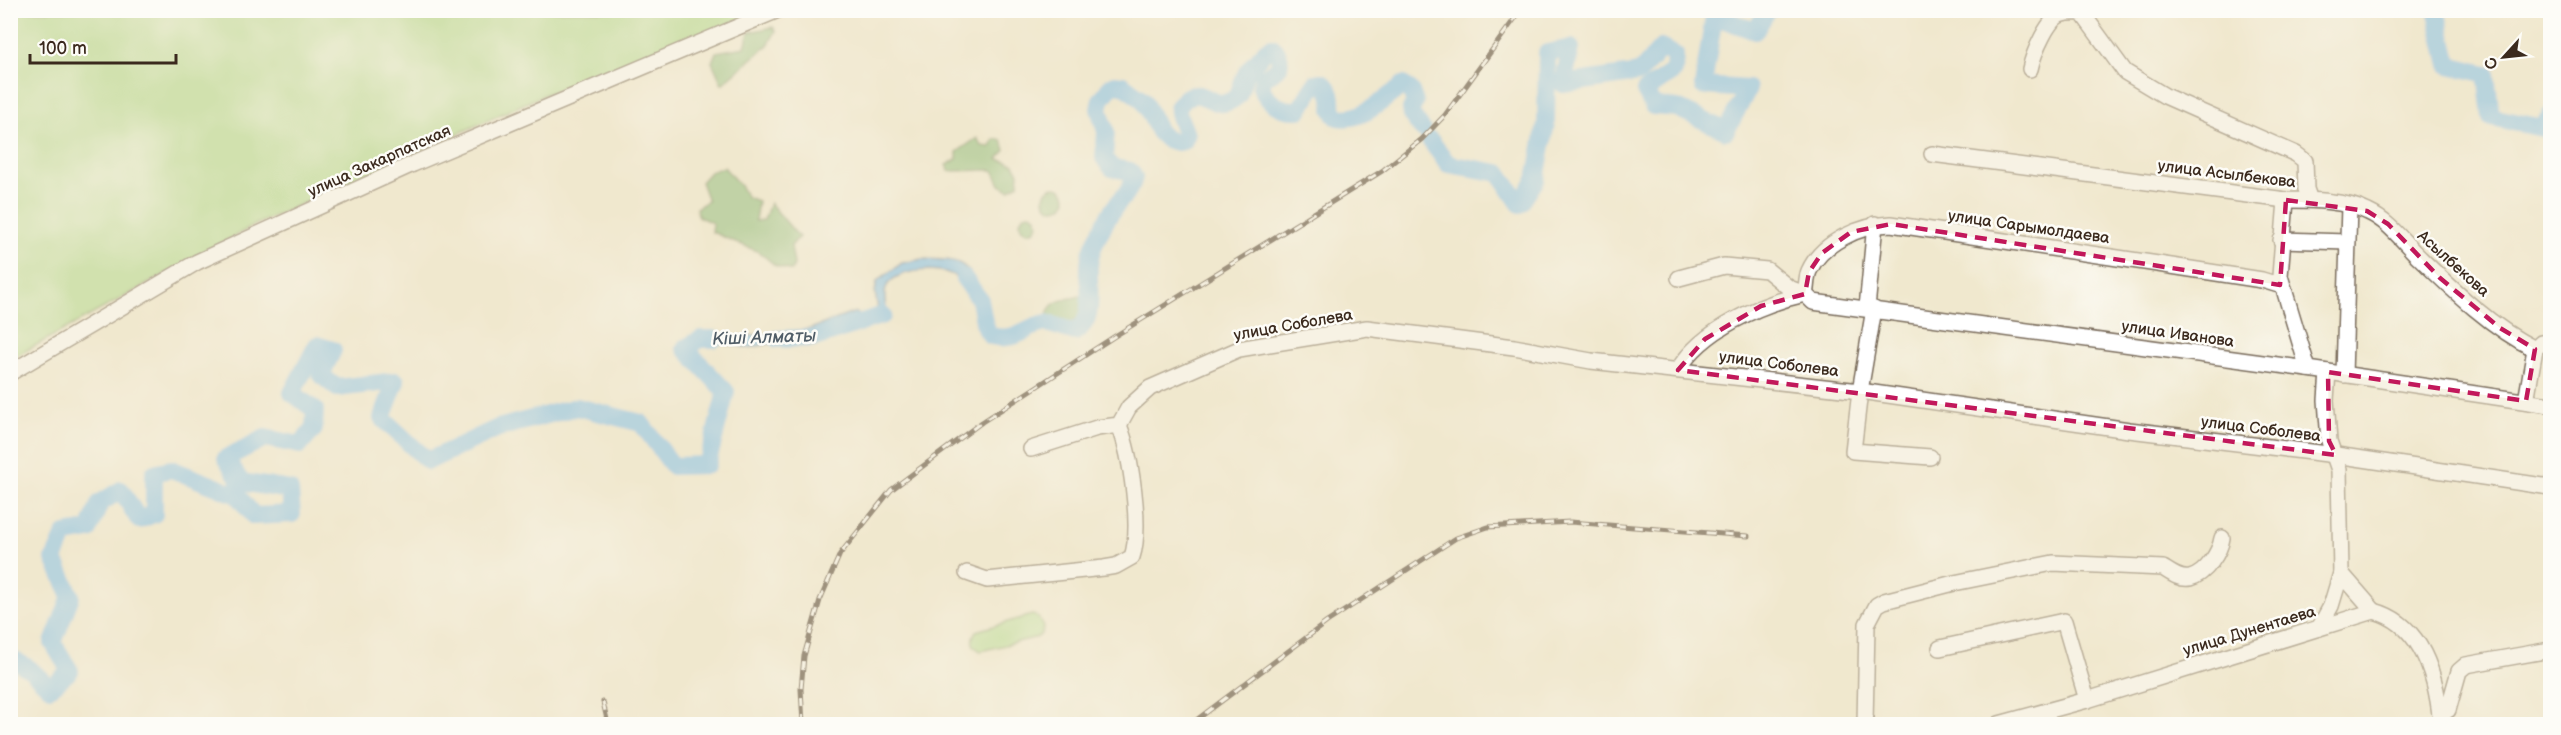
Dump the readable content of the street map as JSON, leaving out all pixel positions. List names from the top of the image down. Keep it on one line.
{"streets":{"street":["улица Закарпатская","улица Асылбекова","улица Сарымолдаева","Асылбекова","улица Соболева","улица Иванова","улица Дунентаева"]},"crossings":[["улица Асылбекова","Асылбекова"],["улица Сарымолдаева","улица Иванова"]],"water":["Кіші Алматы"],"scale_bar":"100 m","north":"bottom left"}
